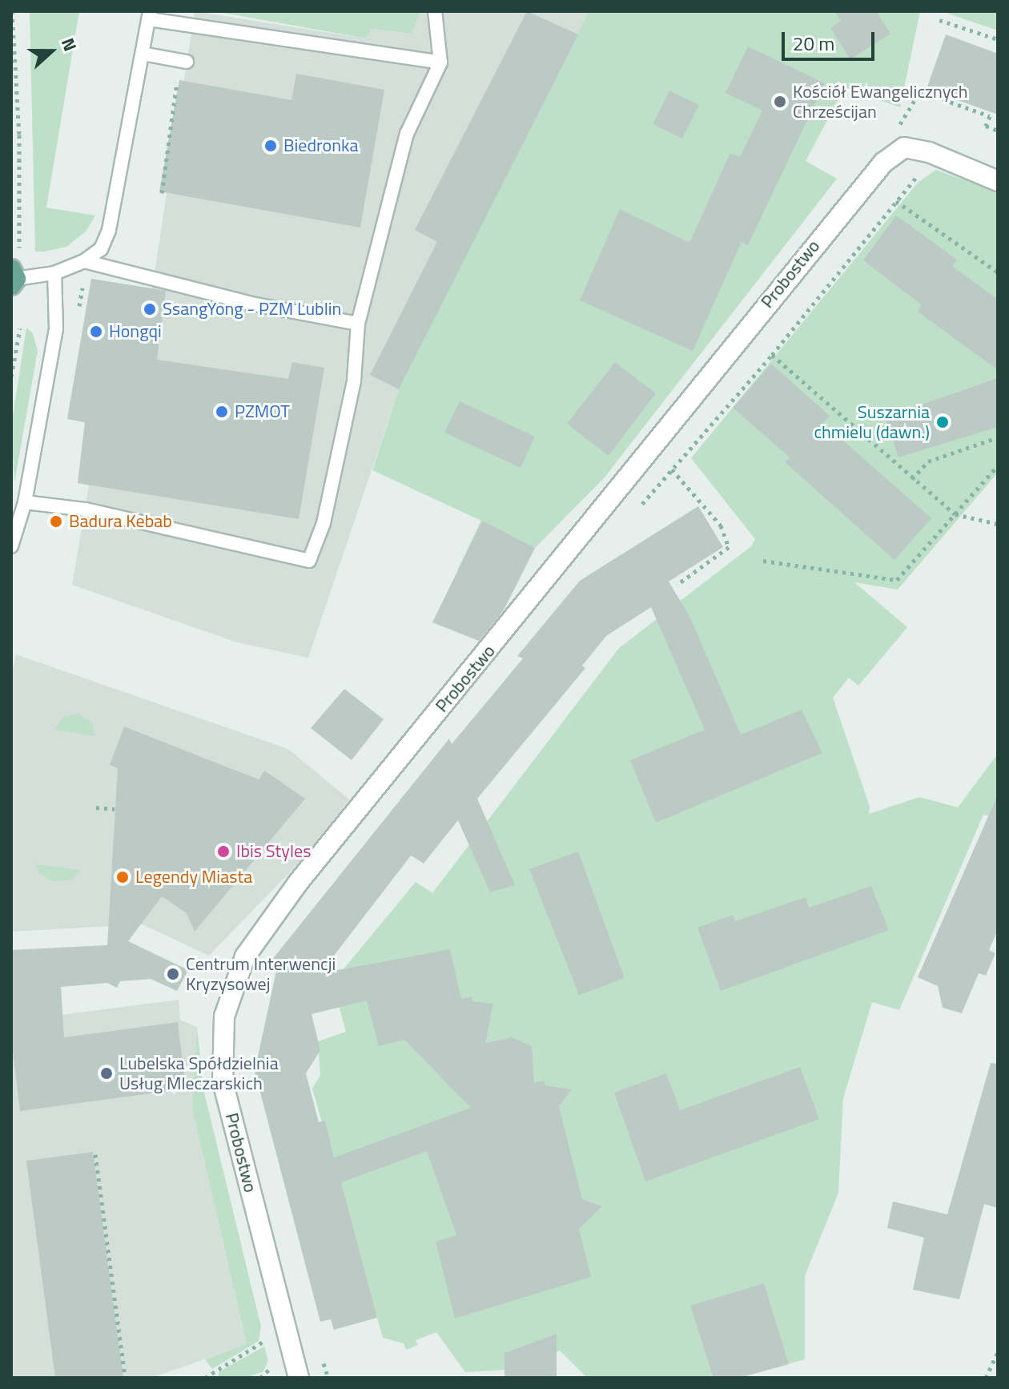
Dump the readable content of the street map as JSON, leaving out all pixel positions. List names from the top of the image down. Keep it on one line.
{"streets":{"street":["Probostwo"]},"places":["Kościół Ewangelicznych Chrześcijan","Biedronka","SsangYong - PZM Lublin","Hongqi","PZMOT","Suszarnia chmielu (dawn.)","Badura Kebab","Ibis Styles","Legendy Miasta","Centrum Interwencji Kryzysowej","Lubelska Spółdzielnia Usług Mleczarskich"],"scale_bar":"20 m","north":"right"}
